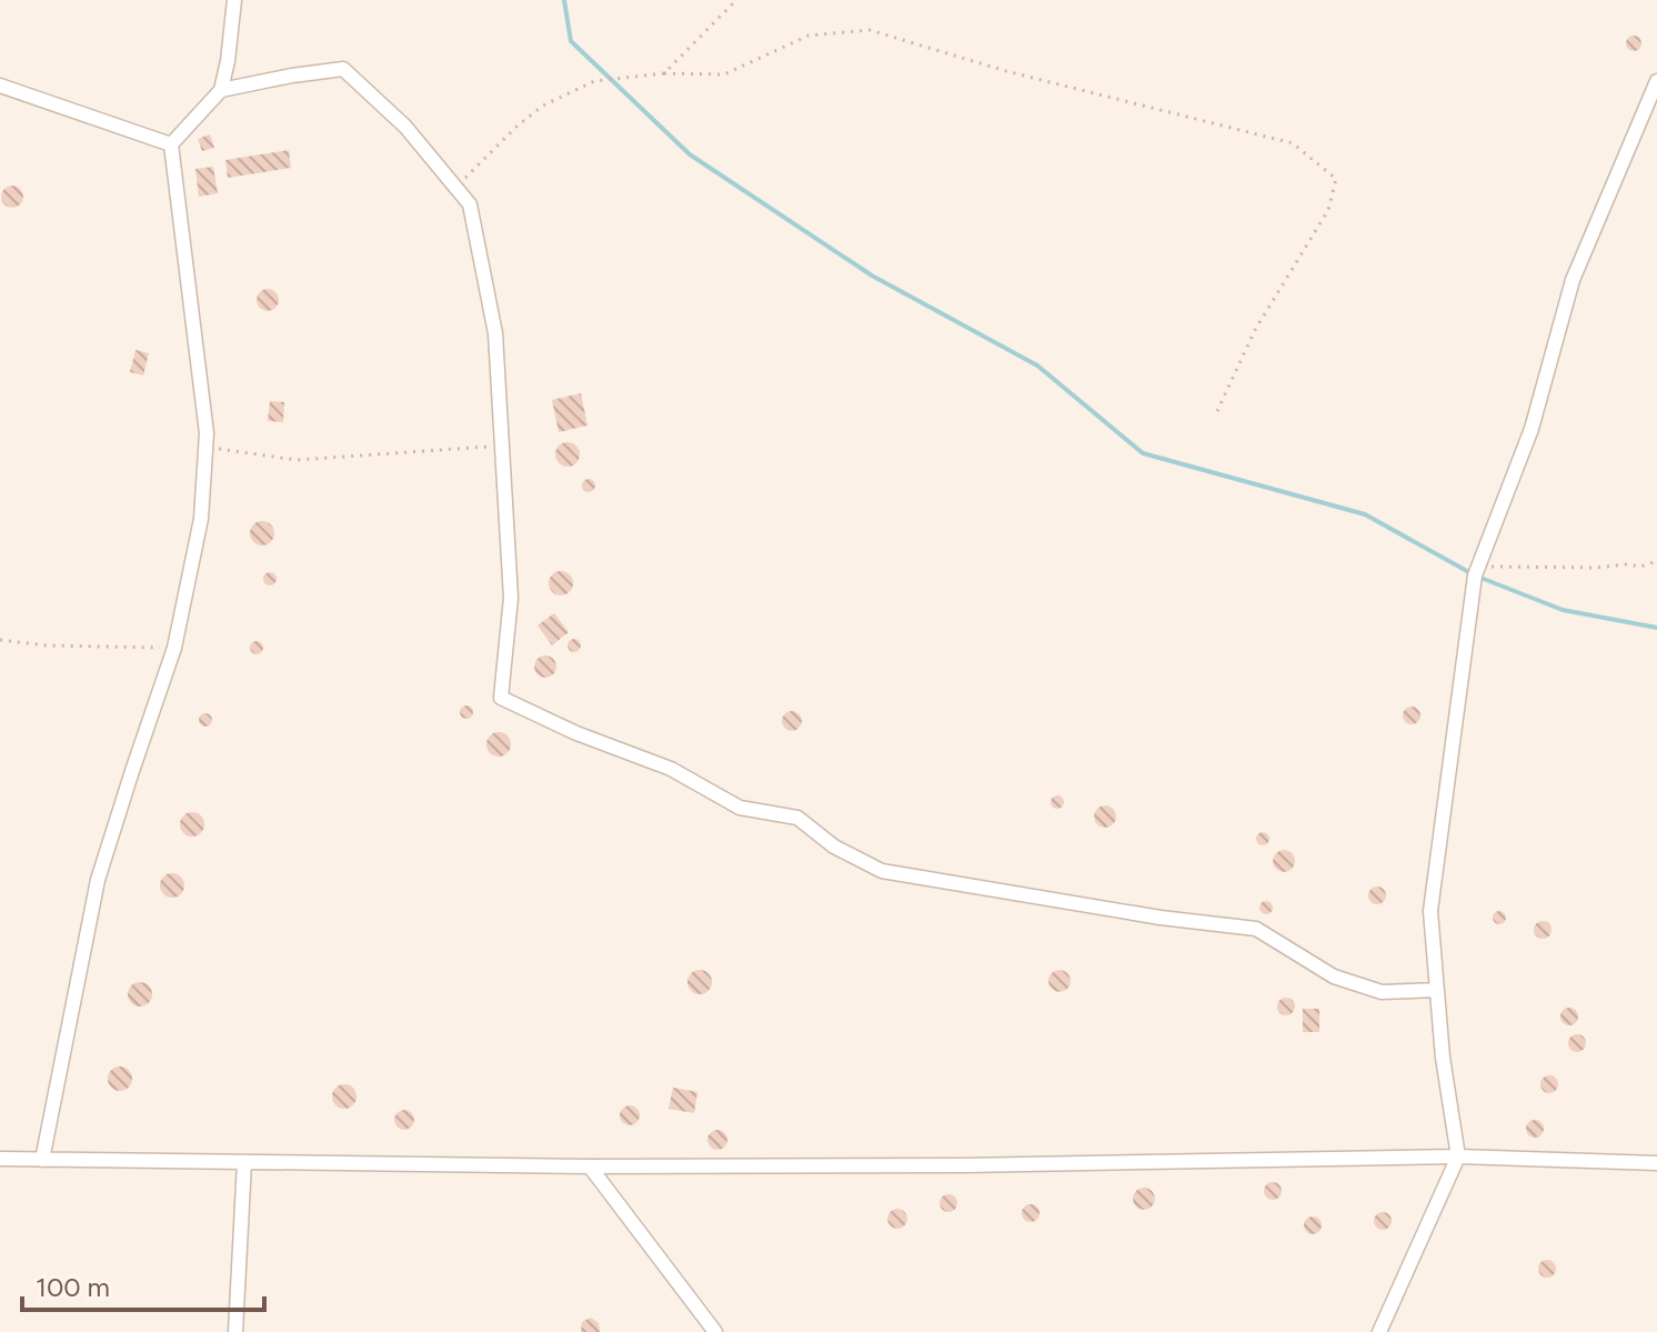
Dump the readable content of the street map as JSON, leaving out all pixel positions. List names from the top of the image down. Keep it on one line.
{"scale_bar":"100 m"}
